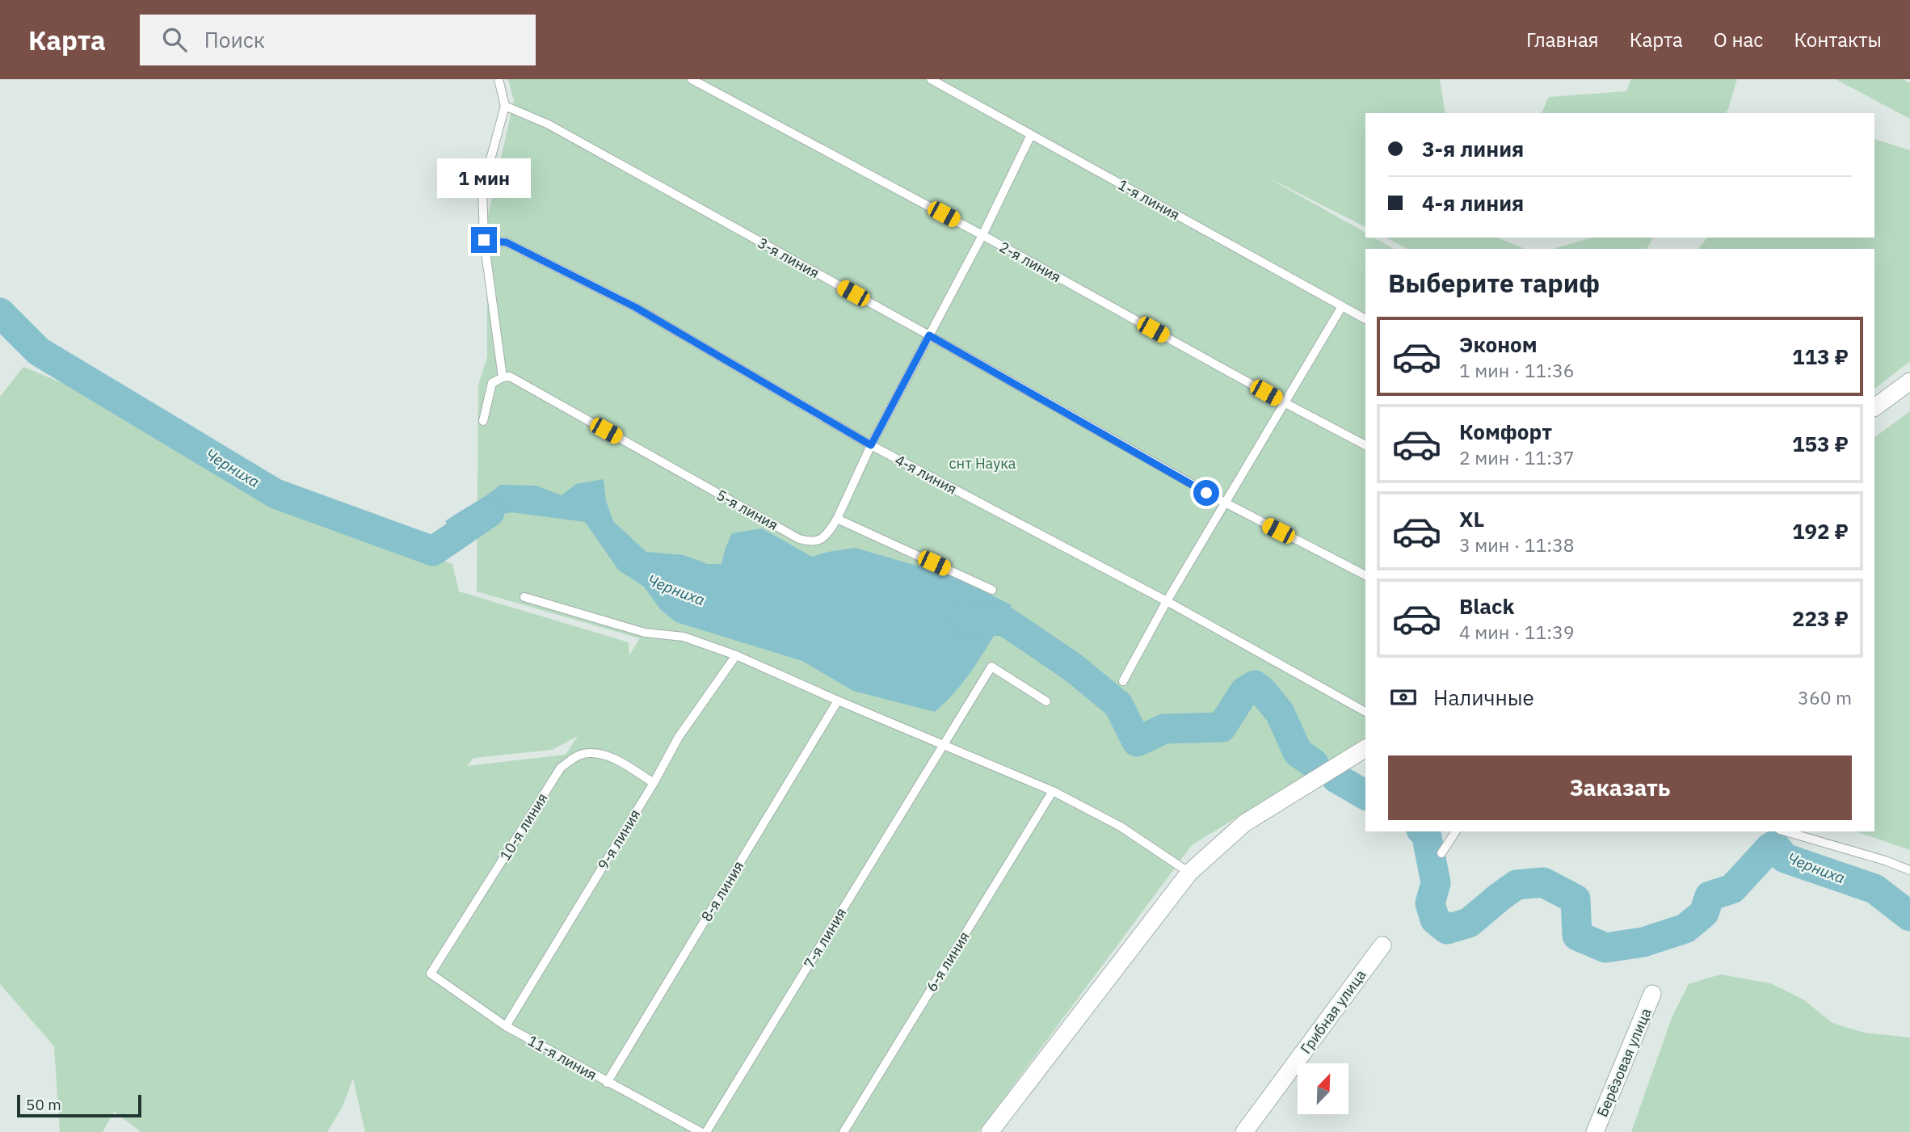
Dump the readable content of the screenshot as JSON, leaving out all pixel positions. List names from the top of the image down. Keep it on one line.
{"streets":{"street":["Грибная улица","Берёзовая улица"],"lane":["1-я линия","3-я линия","2-я линия","4-я линия","5-я линия","10-я линия","9-я линия","8-я линия","7-я линия","6-я линия","11-я линия"]},"crossings":[["10-я линия","9-я линия"],["10-я линия","11-я линия"],["9-я линия","11-я линия"],["8-я линия","11-я линия"]],"water":["Черниха"],"parks":["снт Наука"],"scale_bar":"50 m","north":"top right","page":{"header":"Карта","search":"Поиск","nav":["Главная","Карта","О нас","Контакты"],"banner":["3-я линия","4-я линия"],"bubble":"1 мин","heading":"Выберите тариф","list":[{"name":"Эконом","note":"1 мин · 11:36","value":"113 ₽"},{"name":"Комфорт","note":"2 мин · 11:37","value":"153 ₽"},{"name":"XL","note":"3 мин · 11:38","value":"192 ₽"},{"name":"Black","note":"4 мин · 11:39","value":"223 ₽"}],"pay":["Наличные","360 m"],"buttons":"Заказать","scale":"50 m"}}
